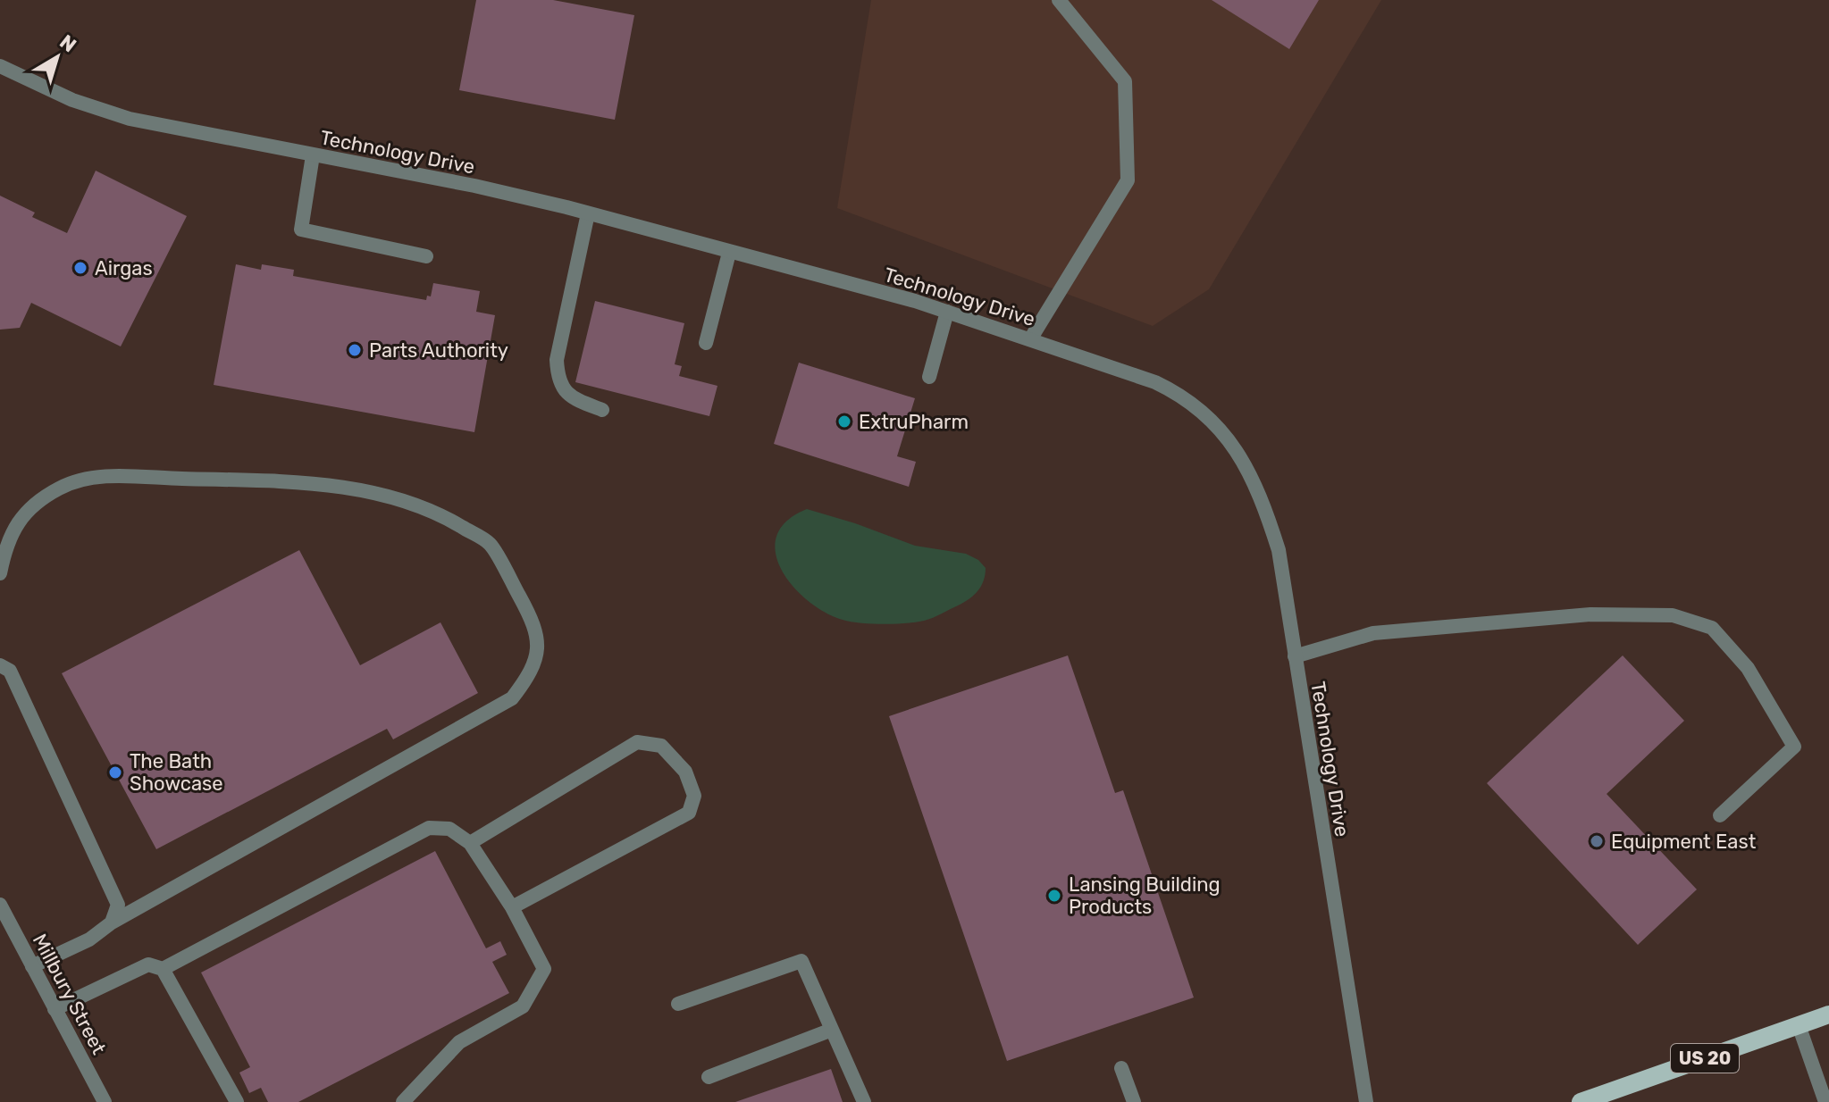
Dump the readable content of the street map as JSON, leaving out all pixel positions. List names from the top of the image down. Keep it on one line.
{"streets":{"main road":["US 20"],"street":["Technology Drive","Millbury Street"]},"places":["Airgas","Parts Authority","ExtruPharm","The Bath Showcase","Equipment East","Lansing Building Products"],"north":"top right"}
